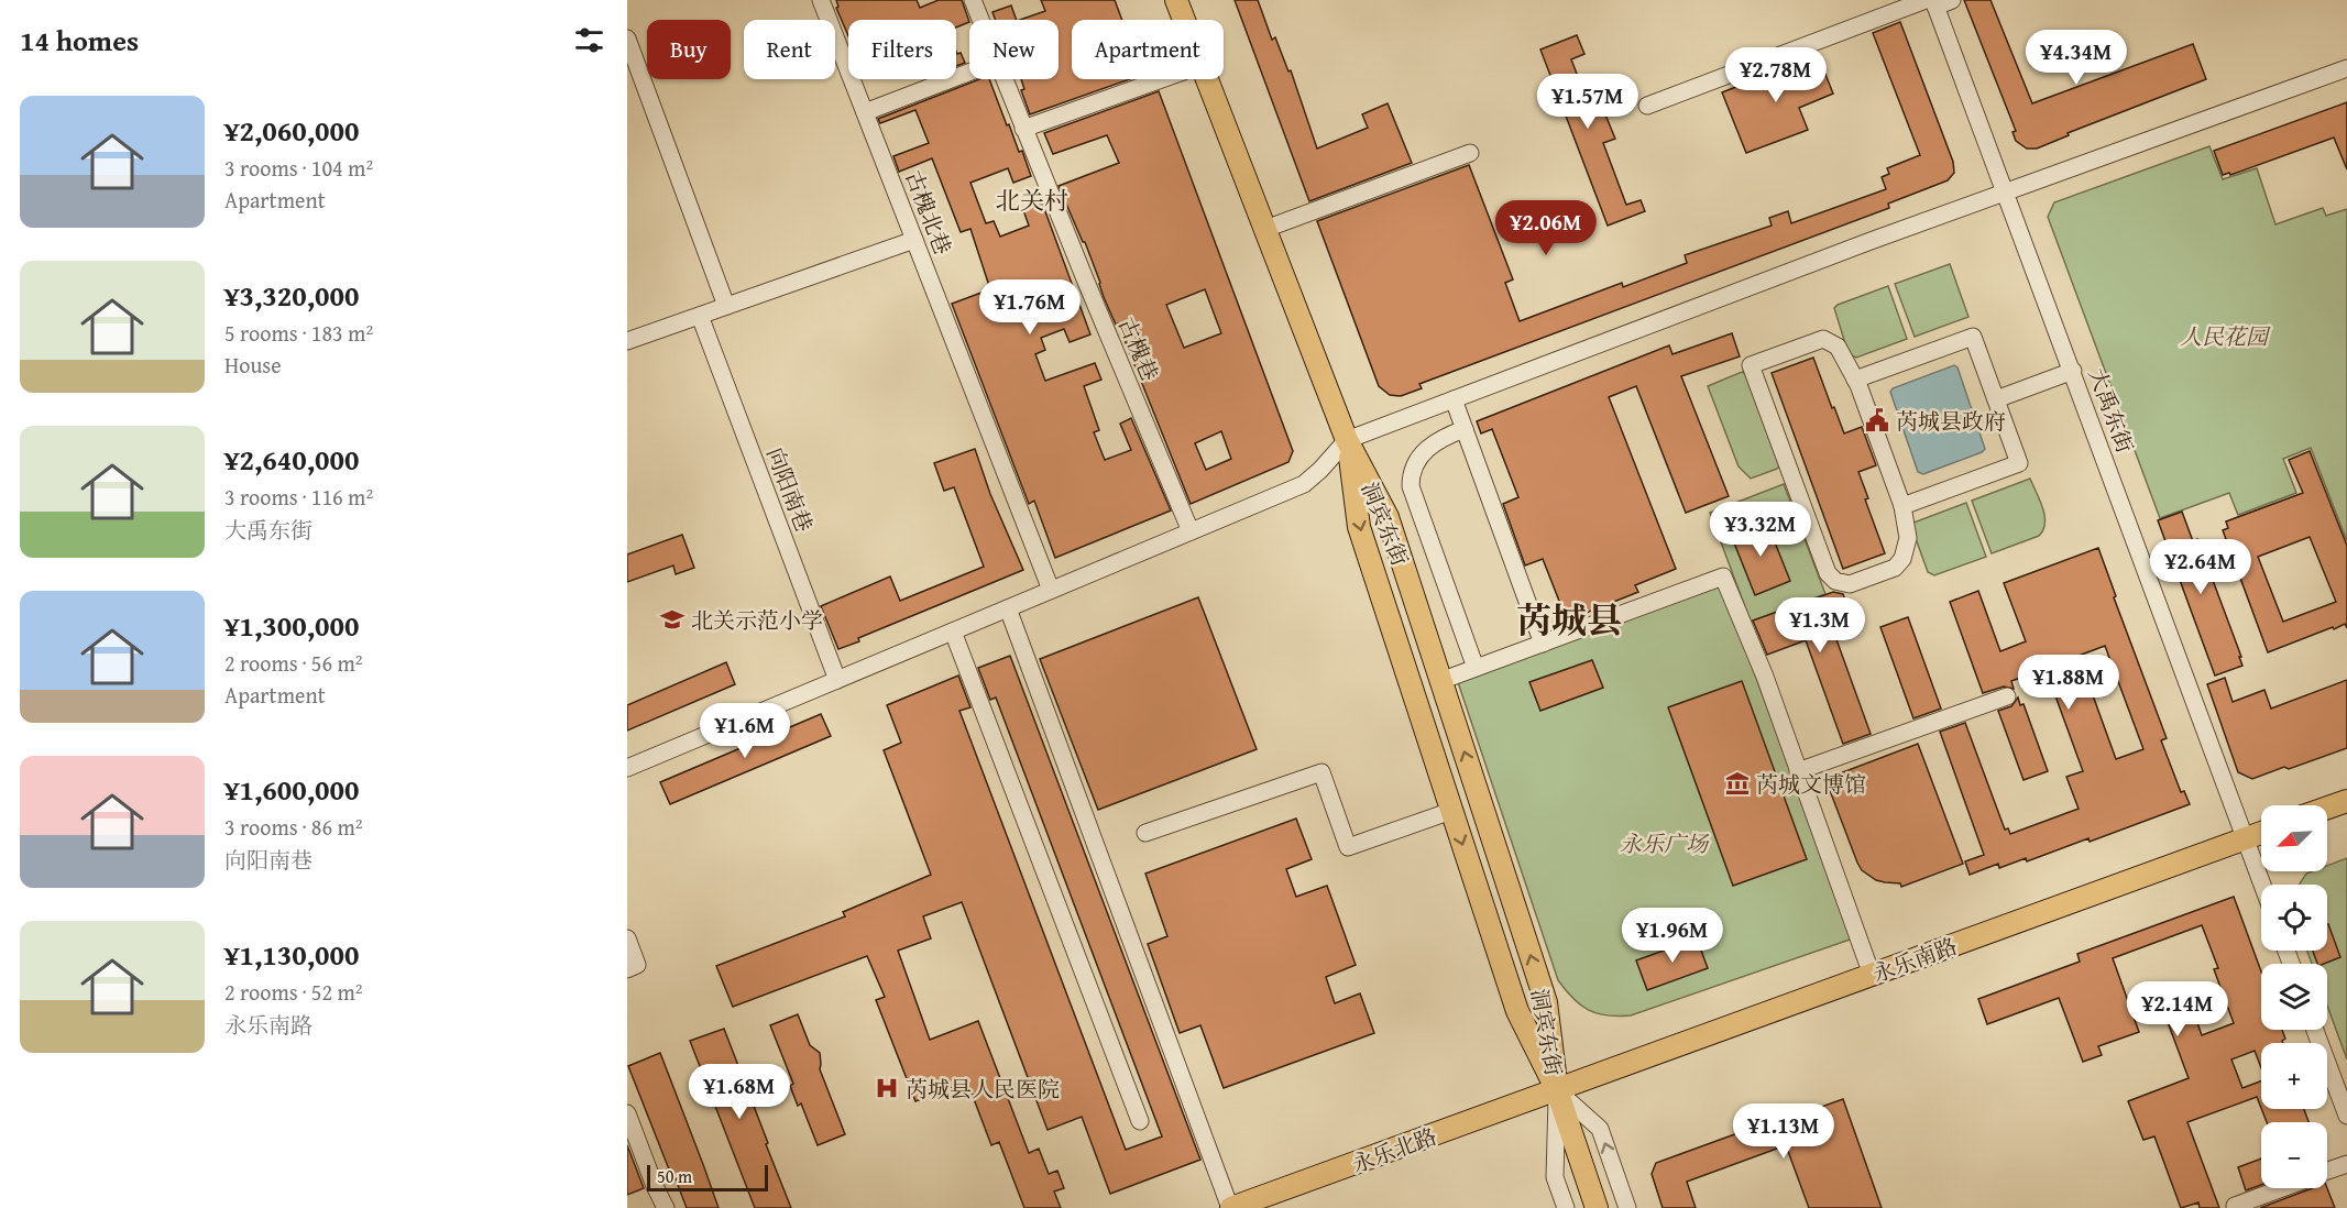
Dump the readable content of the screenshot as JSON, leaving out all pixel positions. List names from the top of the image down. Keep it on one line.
{"streets":{"main road":["洞宾东街","永乐南路","永乐北路"],"street":["古槐北巷","古槐巷","大禹东街","向阳南巷"]},"crossings":[["大禹东街","永乐南路"],["洞宾东街","永乐南路"],["洞宾东街","永乐北路"],["永乐南路","永乐北路"]],"districts":["北关村","芮城县"],"parks":["人民花园","永乐广场"],"places":{"public building":["芮城县政府"],"school or university":["北关示范小学"],"museum":["芮城文博馆"],"hospital":["芮城县人民医院"]},"scale_bar":"50 m","north":"bottom left","page":{"heading":"14 homes","chip":["Buy","Rent","Filters","New","Apartment"],"price":["¥4.34M","¥2.78M","¥1.57M","¥2.06M","¥1.76M","¥3.32M","¥2.64M","¥1.3M","¥1.88M","¥1.6M","¥1.96M","¥2.14M","¥1.68M","¥1.13M"],"list":[{"name":"¥2,060,000","note":"3 rooms · 104 m² · Apartment"},{"name":"¥3,320,000","note":"5 rooms · 183 m² · House"},{"name":"¥2,640,000","note":"3 rooms · 116 m² · 大禹东街"},{"name":"¥1,300,000","note":"2 rooms · 56 m² · Apartment"},{"name":"¥1,600,000","note":"3 rooms · 86 m² · 向阳南巷"},{"name":"¥1,130,000","note":"2 rooms · 52 m² · 永乐南路"}],"map_buttons":["+","−"],"scale":"50 m"}}
